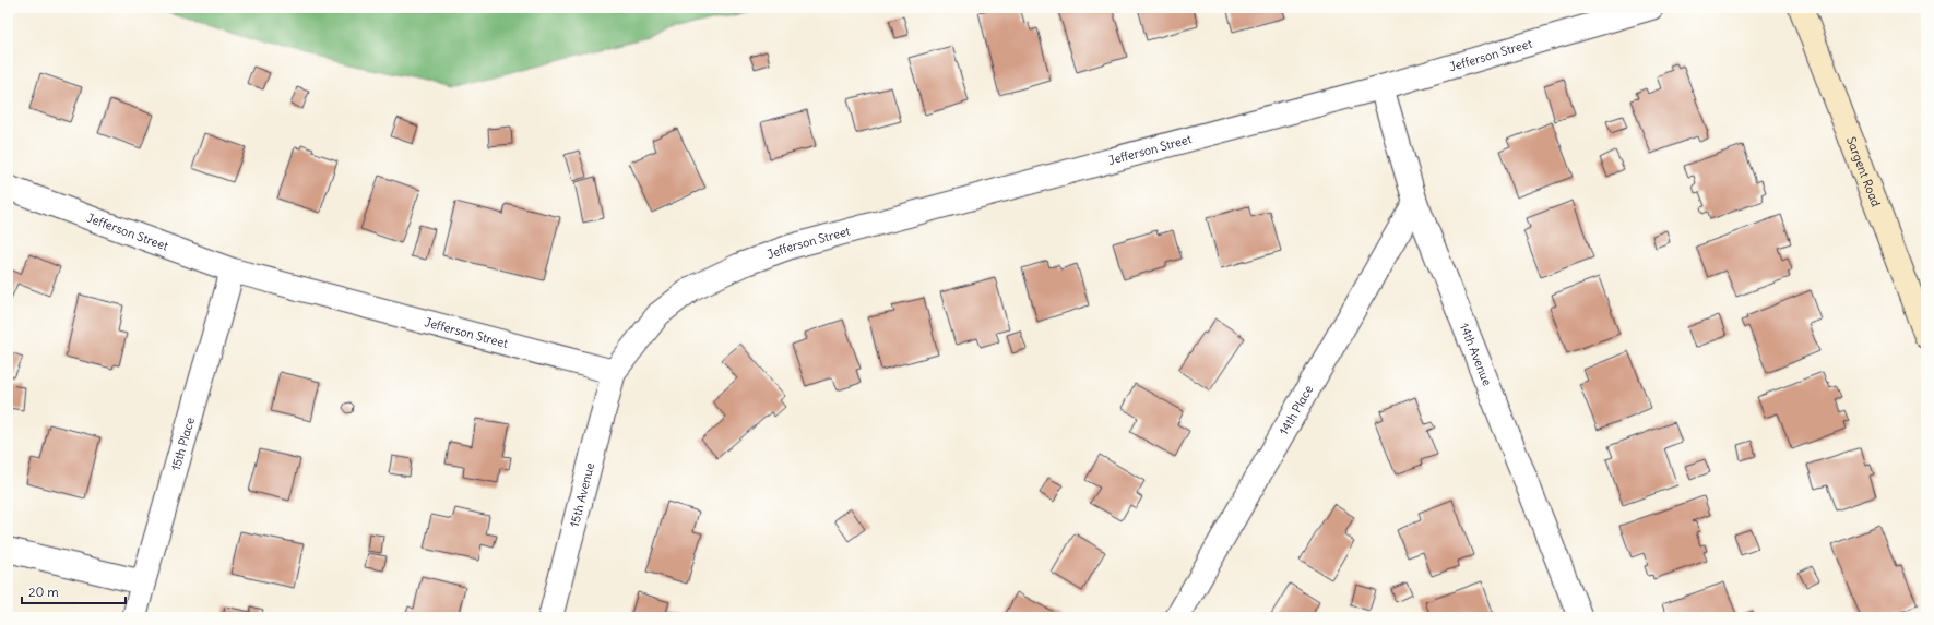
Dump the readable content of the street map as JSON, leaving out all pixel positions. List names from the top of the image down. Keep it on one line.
{"streets":{"main road":["Sargent Road"],"street":["Jefferson Street","14th Avenue","14th Place","15th Place","15th Avenue"]},"crossings":[["Jefferson Street","14th Avenue"],["Jefferson Street","15th Place"],["Jefferson Street","15th Avenue"],["14th Avenue","14th Place"]],"scale_bar":"20 m"}
